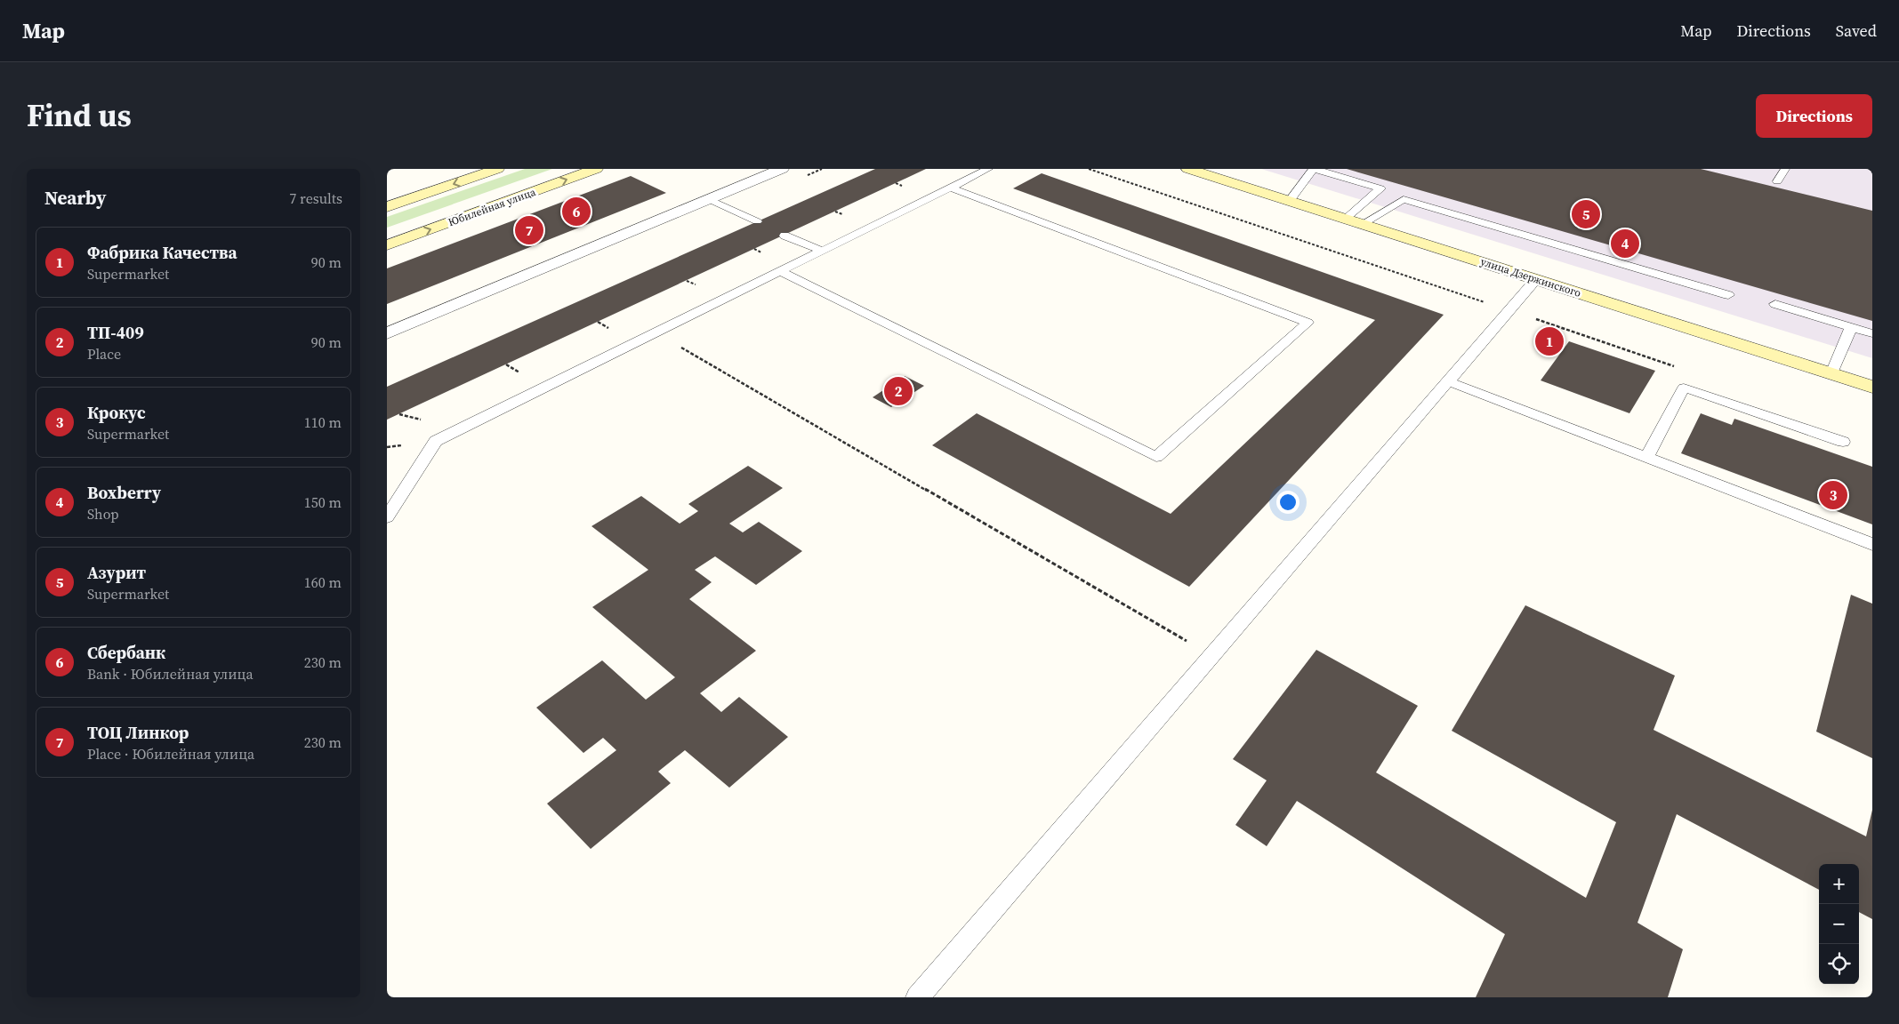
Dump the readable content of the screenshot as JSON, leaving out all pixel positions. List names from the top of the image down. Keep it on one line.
{"streets":{"main road":["Юбилейная улица","улица Дзержинского"]},"page":{"header":"Map","nav":["Map","Directions","Saved"],"title":"Find us","buttons":"Directions","heading":["Nearby","7 results"],"pins":["6","5","7","4","1","2","3"],"list":[{"mark":"1","name":"Фабрика Качества","note":"Supermarket","value":"90 m"},{"mark":"2","name":"ТП-409","note":"Place","value":"90 m"},{"mark":"3","name":"Крокус","note":"Supermarket","value":"110 m"},{"mark":"4","name":"Boxberry","note":"Shop","value":"150 m"},{"mark":"5","name":"Азурит","note":"Supermarket","value":"160 m"},{"mark":"6","name":"Сбербанк","note":"Bank · Юбилейная улица","value":"230 m"},{"mark":"7","name":"ТОЦ Линкор","note":"Place · Юбилейная улица","value":"230 m"}],"map_buttons":["+","−"]}}
